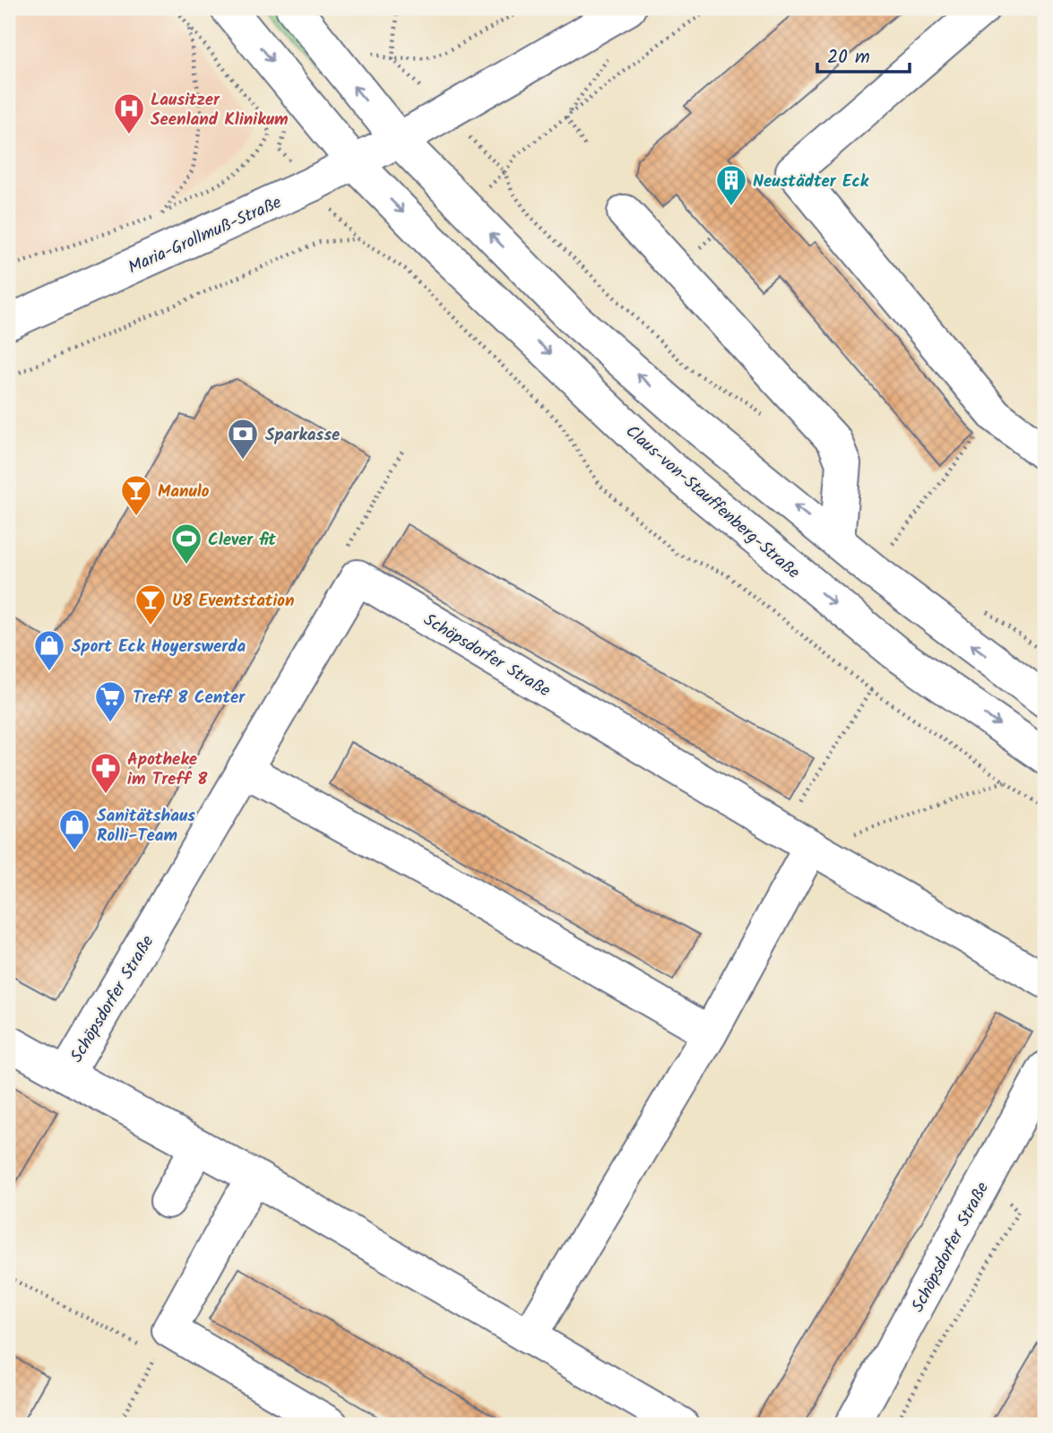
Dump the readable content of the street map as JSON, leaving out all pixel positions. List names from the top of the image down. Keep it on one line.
{"streets":{"street":["Maria-Grollmuß-Straße","Claus-von-Stauffenberg-Straße","Schöpsdorfer Straße"]},"crossings":[["Maria-Grollmuß-Straße","Claus-von-Stauffenberg-Straße"]],"places":{"hospital":["Lausitzer Seenland Klinikum"],"building":["Neustädter Eck"],"bank":["Sparkasse"],"bar":["Manulo","U8 Eventstation"],"sports":["Clever fit"],"shop":["Sport Eck Hoyerswerda","Sanitätshaus Rolli-Team"],"supermarket":["Treff 8 Center"],"pharmacy":["Apotheke im Treff 8"]},"scale_bar":"20 m"}
